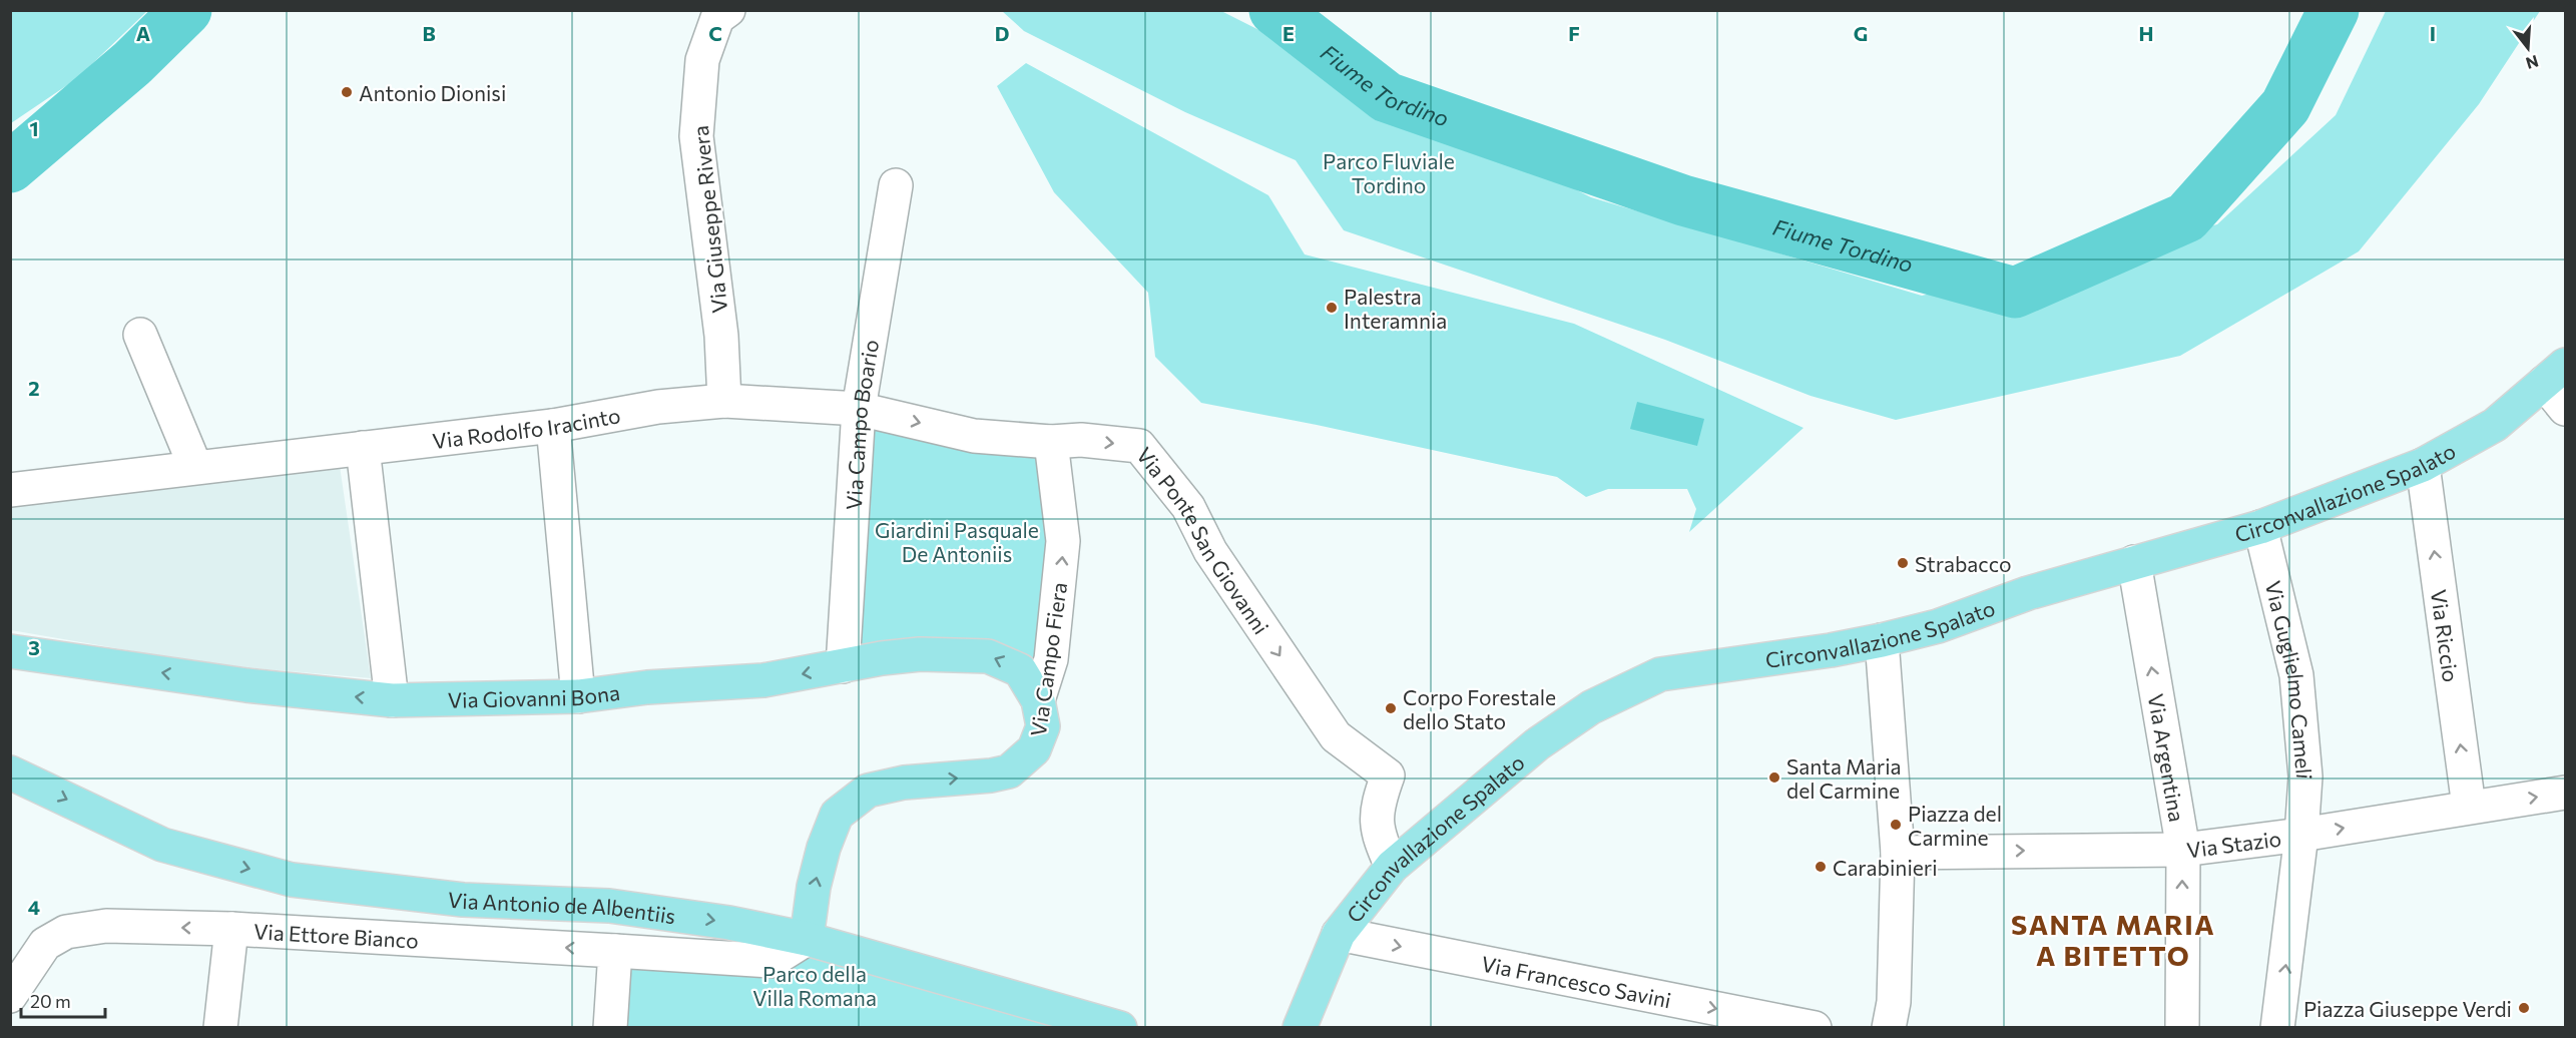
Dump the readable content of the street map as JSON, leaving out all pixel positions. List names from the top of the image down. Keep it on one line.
{"streets":{"main road":["Circonvallazione Spalato","Via Campo Fiera","Via Giovanni Bona","Via Antonio de Albentiis"],"street":["Via Giuseppe Rivera","Via Campo Boario","Via Rodolfo Iracinto","Via Ponte San Giovanni","Via Riccio","Via Guglielmo Cameli","Via Argentina","Via Stazio","Via Ettore Bianco","Via Francesco Savini"]},"crossings":[["Via Giuseppe Rivera","Via Rodolfo Iracinto"],["Via Campo Boario","Via Rodolfo Iracinto"],["Via Campo Boario","Via Ponte San Giovanni"],["Via Campo Boario","Via Giovanni Bona"],["Via Rodolfo Iracinto","Via Ponte San Giovanni"],["Circonvallazione Spalato","Via Ponte San Giovanni"],["Circonvallazione Spalato","Via Riccio"],["Circonvallazione Spalato","Via Guglielmo Cameli"],["Circonvallazione Spalato","Via Argentina"],["Circonvallazione Spalato","Via Francesco Savini"],["Via Ponte San Giovanni","Via Campo Fiera"],["Via Riccio","Via Stazio"],["Via Campo Fiera","Via Giovanni Bona"],["Via Campo Fiera","Via Antonio de Albentiis"],["Via Campo Fiera","Via Ettore Bianco"],["Via Guglielmo Cameli","Via Stazio"],["Via Argentina","Via Stazio"],["Via Antonio de Albentiis","Via Ettore Bianco"]],"one_way":["Via Ponte San Giovanni","Via Riccio","Via Campo Fiera","Via Guglielmo Cameli","Via Giovanni Bona","Via Stazio","Via Antonio de Albentiis","Via Ettore Bianco","Via Francesco Savini"],"districts":["SANTA MARIA A BITETTO"],"water":["Fiume Tordino"],"parks":["Parco Fluviale Tordino","Giardini Pasquale De Antoniis","Parco della Villa Romana"],"places":["Antonio Dionisi","Palestra Interamnia","Strabacco","Corpo Forestale dello Stato","Santa Maria del Carmine","Piazza del Carmine","Carabinieri","Piazza Giuseppe Verdi"],"scale_bar":"20 m","north":"bottom","grid":{"columns":["A","B","C","D","E","F","G","H","I"],"rows":["1","2","3","4"]}}
